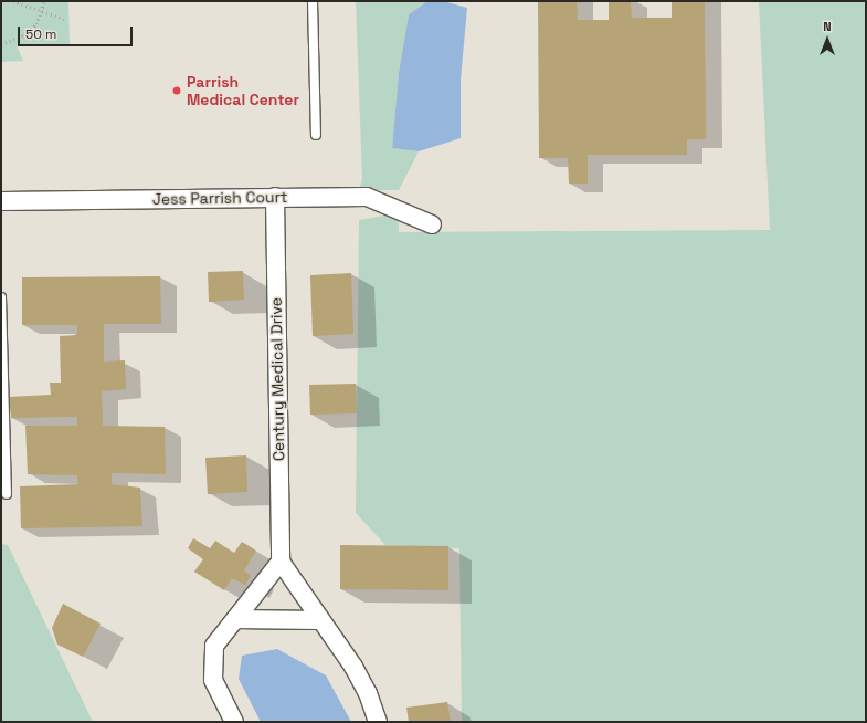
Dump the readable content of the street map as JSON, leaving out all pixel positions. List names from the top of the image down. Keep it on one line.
{"streets":{"street":["Jess Parrish Court","Century Medical Drive"]},"crossings":[["Jess Parrish Court","Century Medical Drive"]],"places":["Parrish Medical Center"],"scale_bar":"50 m","north":"top"}
